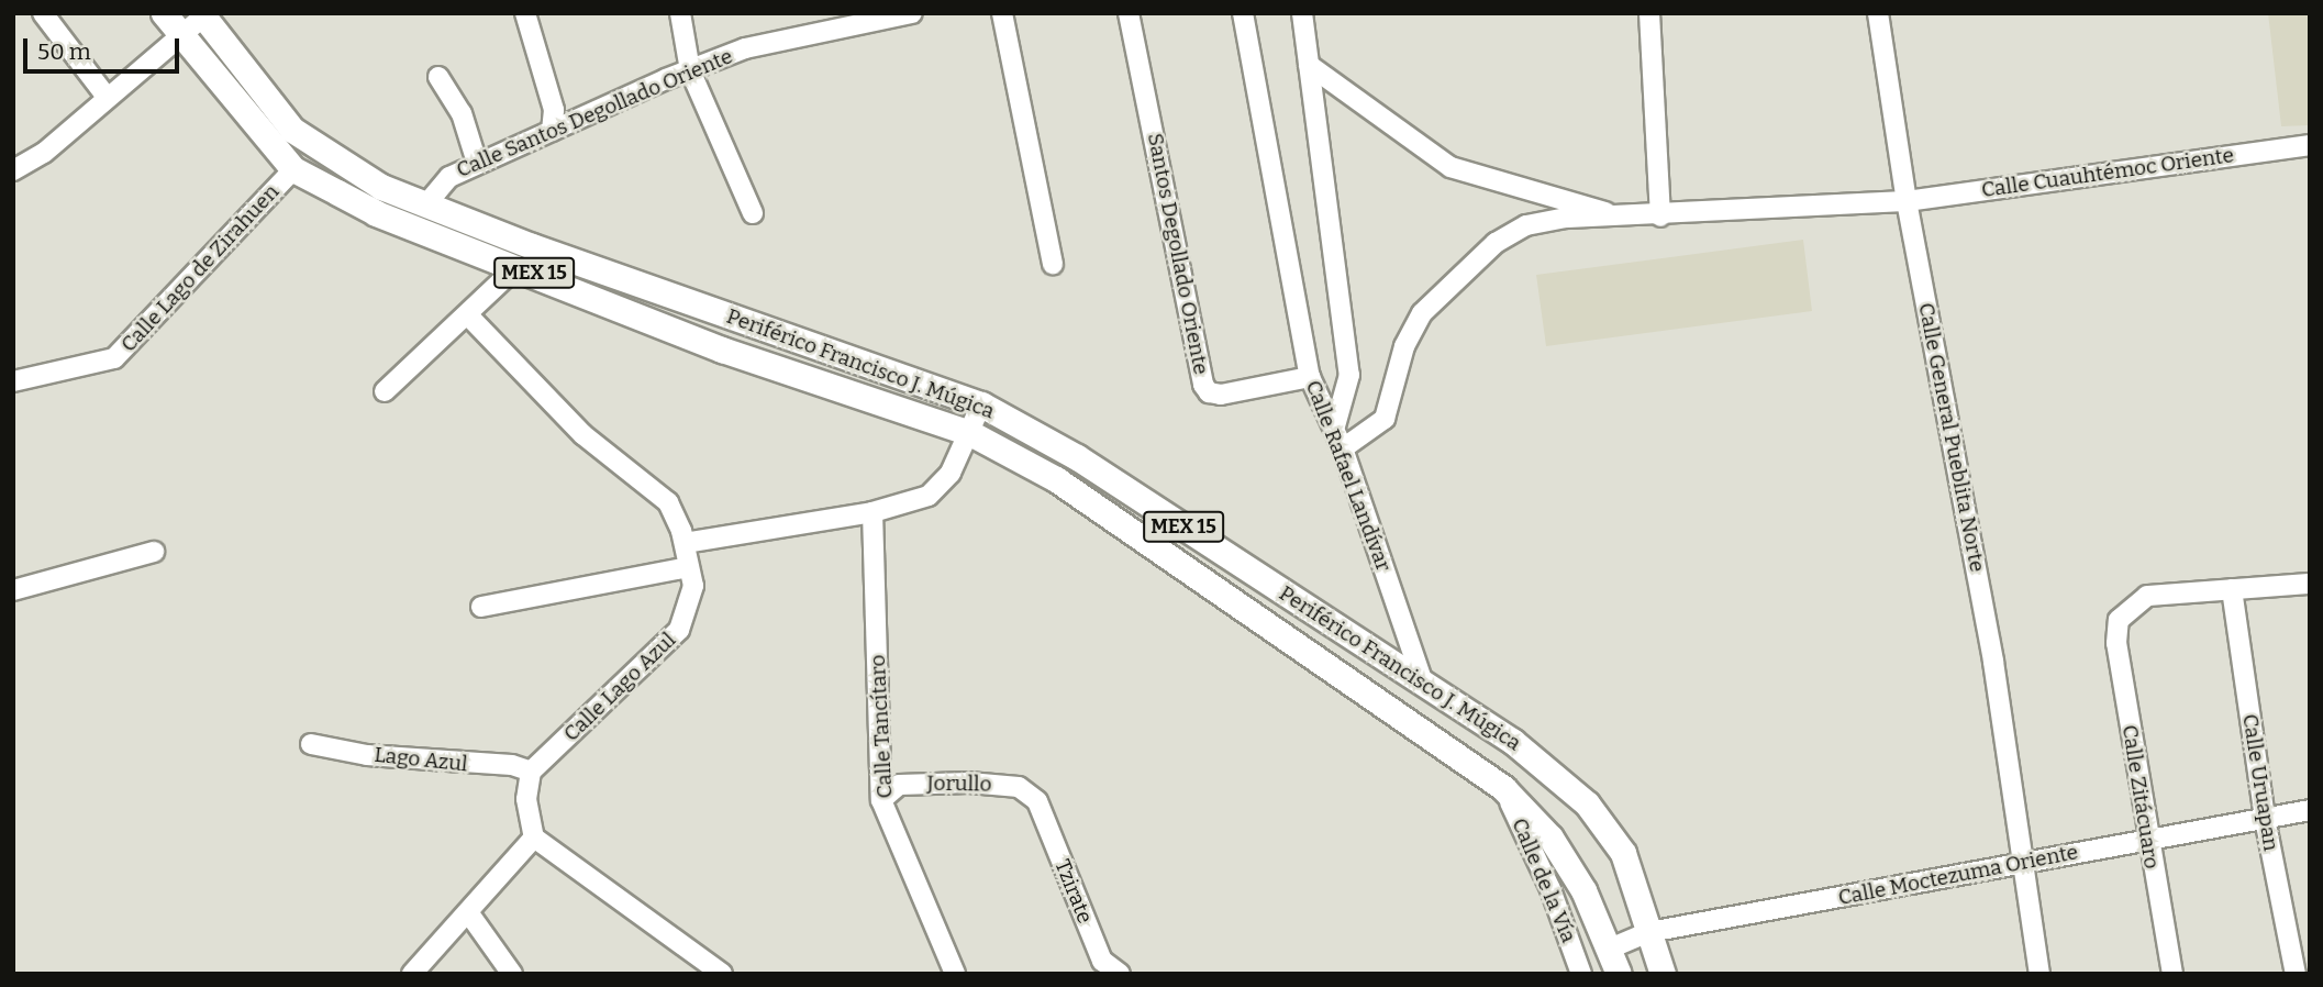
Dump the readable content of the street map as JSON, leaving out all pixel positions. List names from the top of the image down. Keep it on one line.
{"streets":{"main road":["MEX 15","Periférico Francisco J. Múgica"],"street":["Calle Santos Degollado Oriente","Calle Cuauhtémoc Oriente","Santos Degollado Oriente","Calle Lago de Zirahuen","Calle General Pueblita Norte","Calle Rafael Landívar","Calle Lago Azul","Calle Tancítaro","Lago Azul","Calle Uruapan","Jorullo","Calle Zitácuaro","Calle Moctezuma Oriente","Calle de la Vía","Tzirate"]},"crossings":[["Calle Santos Degollado Oriente","Periférico Francisco J. Múgica"],["Calle Cuauhtémoc Oriente","Calle General Pueblita Norte"],["Santos Degollado Oriente","Calle Rafael Landívar"],["Calle Lago de Zirahuen","Periférico Francisco J. Múgica"],["Periférico Francisco J. Múgica","Calle Rafael Landívar"],["Periférico Francisco J. Múgica","Calle Moctezuma Oriente"],["Periférico Francisco J. Múgica","Calle de la Vía"],["Calle General Pueblita Norte","Calle Moctezuma Oriente"],["Calle Lago Azul","Lago Azul"],["Calle Tancítaro","Jorullo"],["Calle Uruapan","Calle Zitácuaro"],["Calle Uruapan","Calle Moctezuma Oriente"],["Jorullo","Tzirate"],["Calle Zitácuaro","Calle Moctezuma Oriente"]],"scale_bar":"50 m"}
